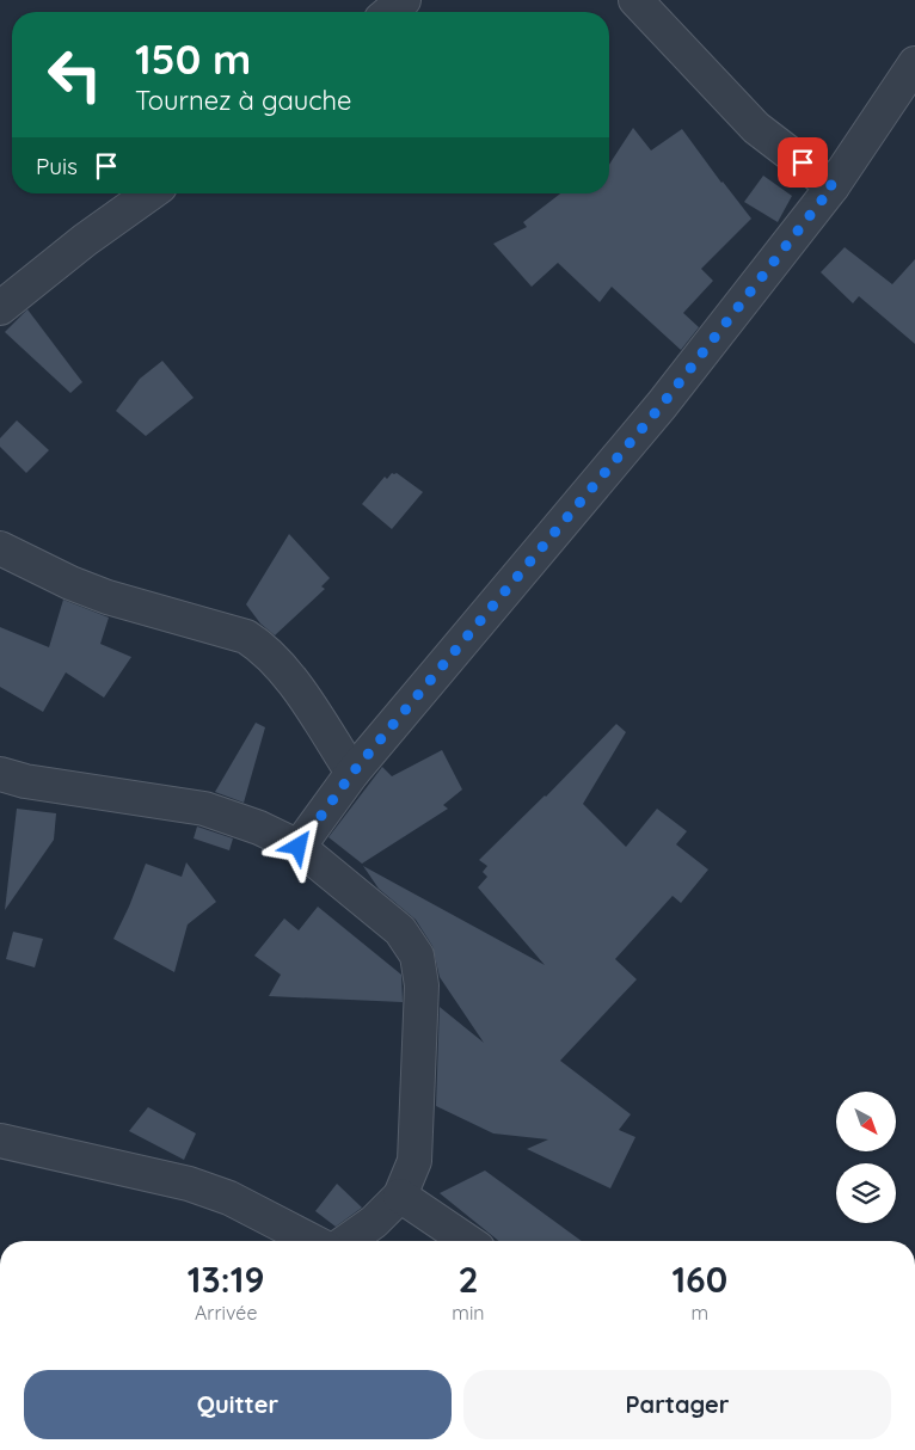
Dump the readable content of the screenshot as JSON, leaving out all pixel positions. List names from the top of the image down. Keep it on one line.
{"north":"bottom right","page":{"turn":["150 m","Tournez à gauche"],"then":"Puis","eta":["13:19","Arrivée","2","min","160","m"],"buttons":["Quitter","Partager"]}}
